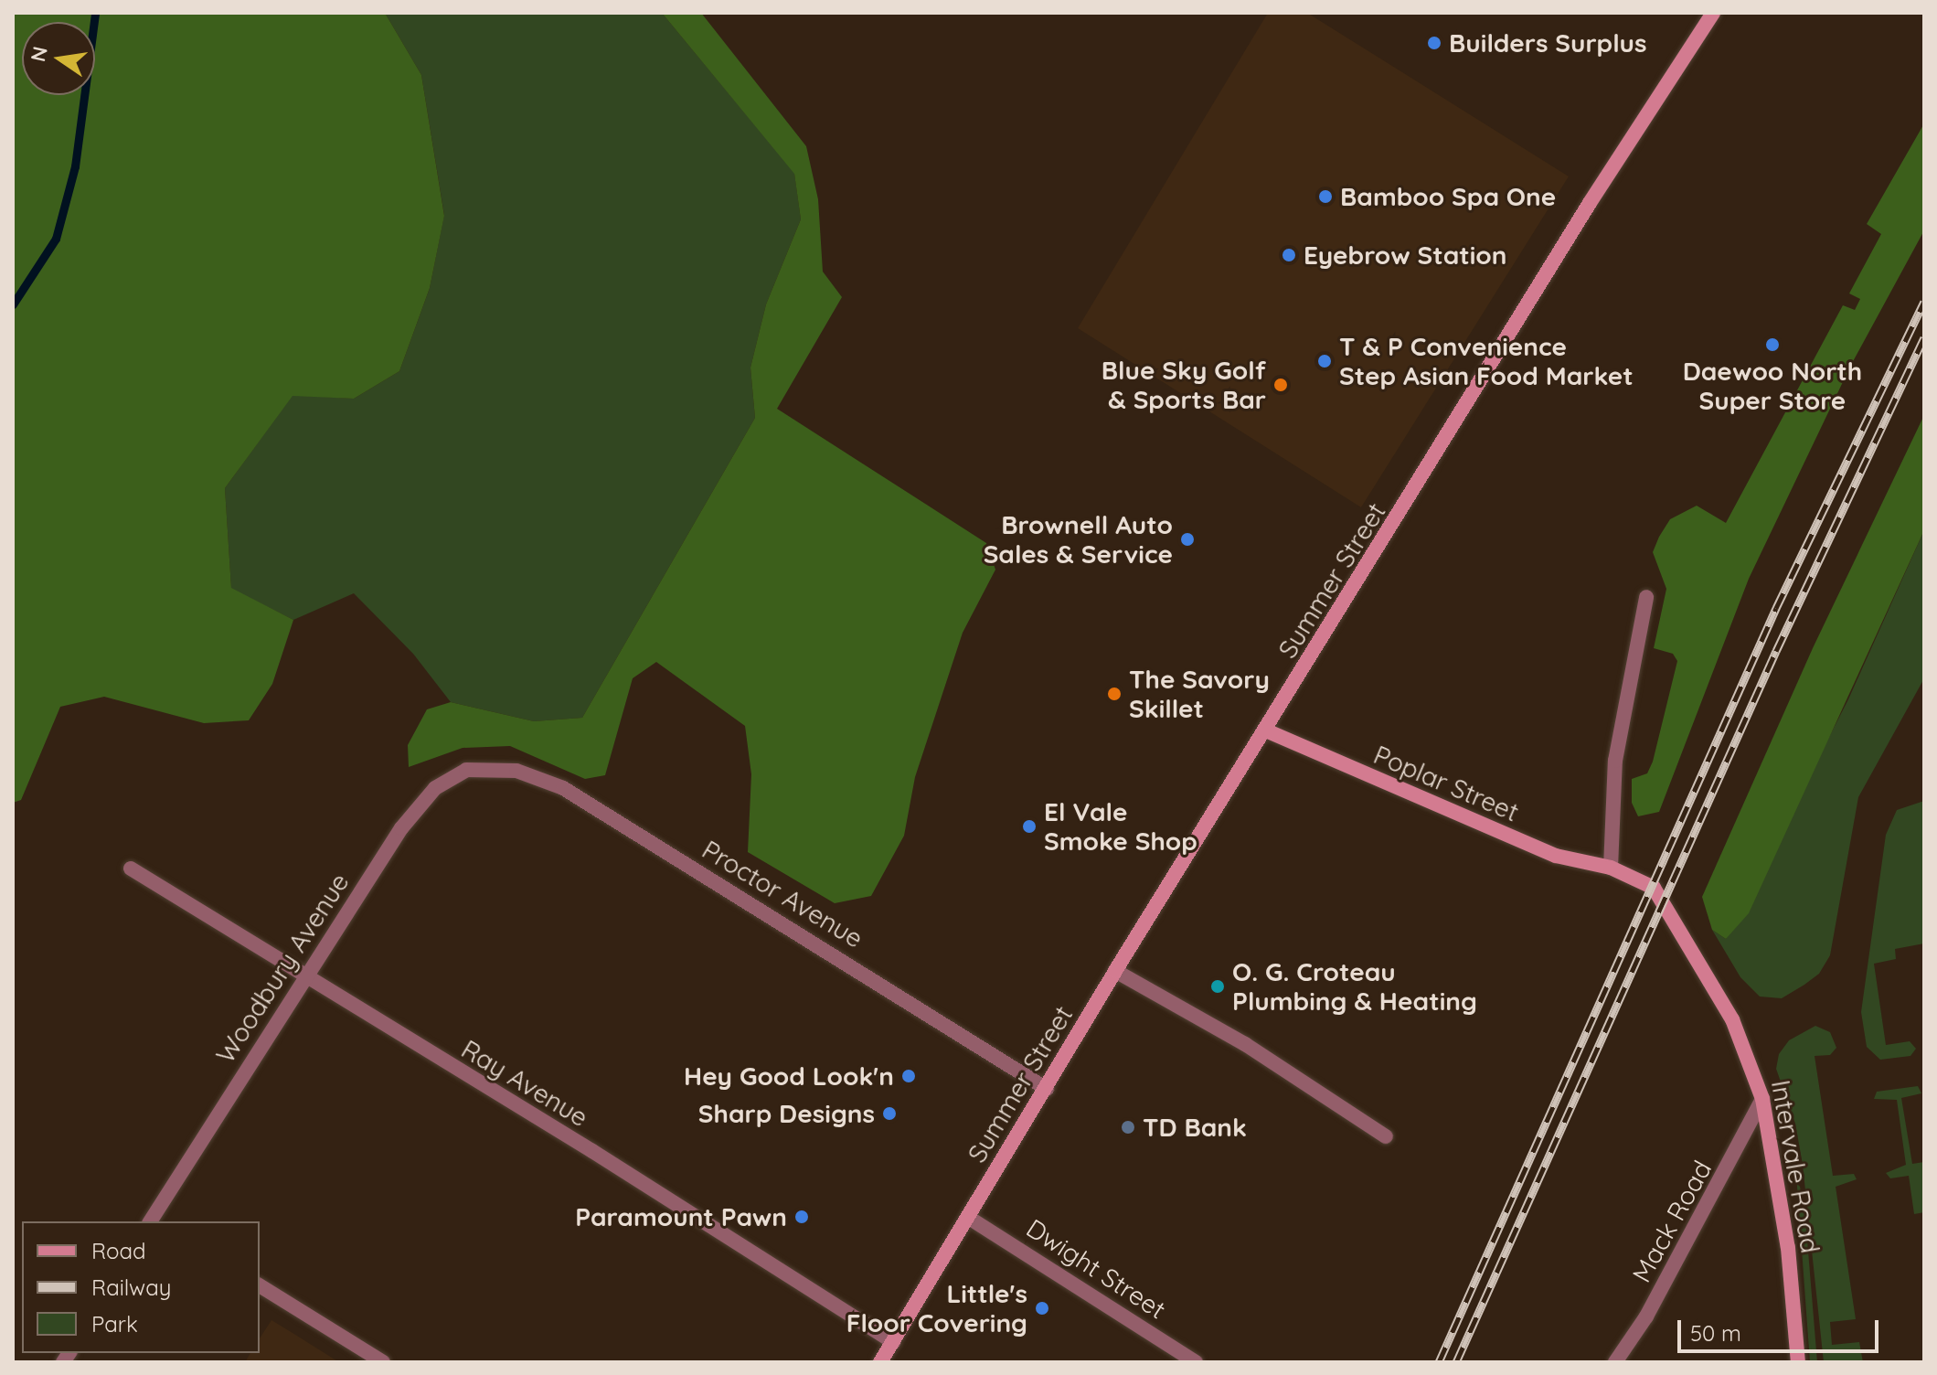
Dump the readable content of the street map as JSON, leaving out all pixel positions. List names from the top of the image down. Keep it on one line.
{"streets":{"main road":["Summer Street","Poplar Street","Intervale Road"],"street":["Proctor Avenue","Woodbury Avenue","Ray Avenue","Mack Road","Dwight Street"]},"crossings":[["Summer Street","Poplar Street"],["Summer Street","Proctor Avenue"],["Summer Street","Ray Avenue"],["Summer Street","Dwight Street"],["Poplar Street","Intervale Road"],["Proctor Avenue","Woodbury Avenue"],["Woodbury Avenue","Ray Avenue"],["Intervale Road","Mack Road"]],"places":["Builders Surplus","Bamboo Spa One","Eyebrow Station","Daewoo North Super Store","T & P Convenience Step Asian Food Market","Blue Sky Golf & Sports Bar","Brownell Auto Sales & Service","The Savory Skillet","El Vale Smoke Shop","O. G. Croteau Plumbing & Heating","Hey Good Look'n","Sharp Designs","TD Bank","Paramount Pawn","Little's Floor Covering"],"legend":["Road","Railway","Park"],"scale_bar":"50 m","north":"left"}
